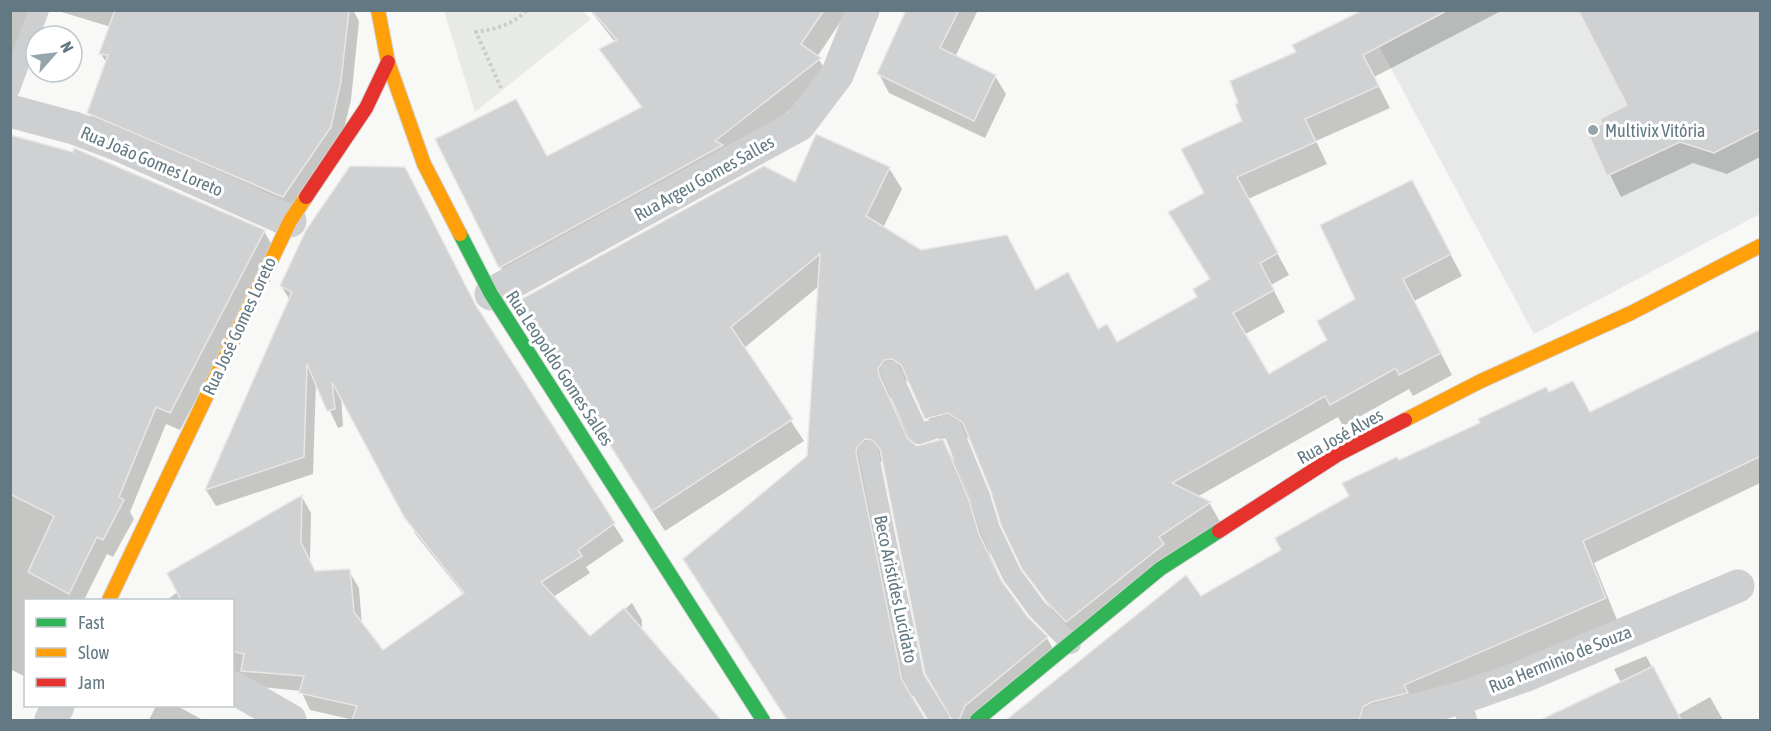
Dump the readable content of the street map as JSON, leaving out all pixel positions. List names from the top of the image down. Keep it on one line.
{"streets":{"street":["Rua João Gomes Loreto","Rua Argeu Gomes Salles","Rua José Gomes Loreto","Rua Leopoldo Gomes Salles","Rua José Alves","Rua Herminio de Souza"],"lane":["Beco Aristides Lucidato"]},"crossings":[["Rua João Gomes Loreto","Rua José Gomes Loreto"],["Rua Argeu Gomes Salles","Rua Leopoldo Gomes Salles"],["Rua José Gomes Loreto","Rua Leopoldo Gomes Salles"]],"places":["Multivix Vitória"],"legend":["Fast","Slow","Jam"],"north":"top right"}
